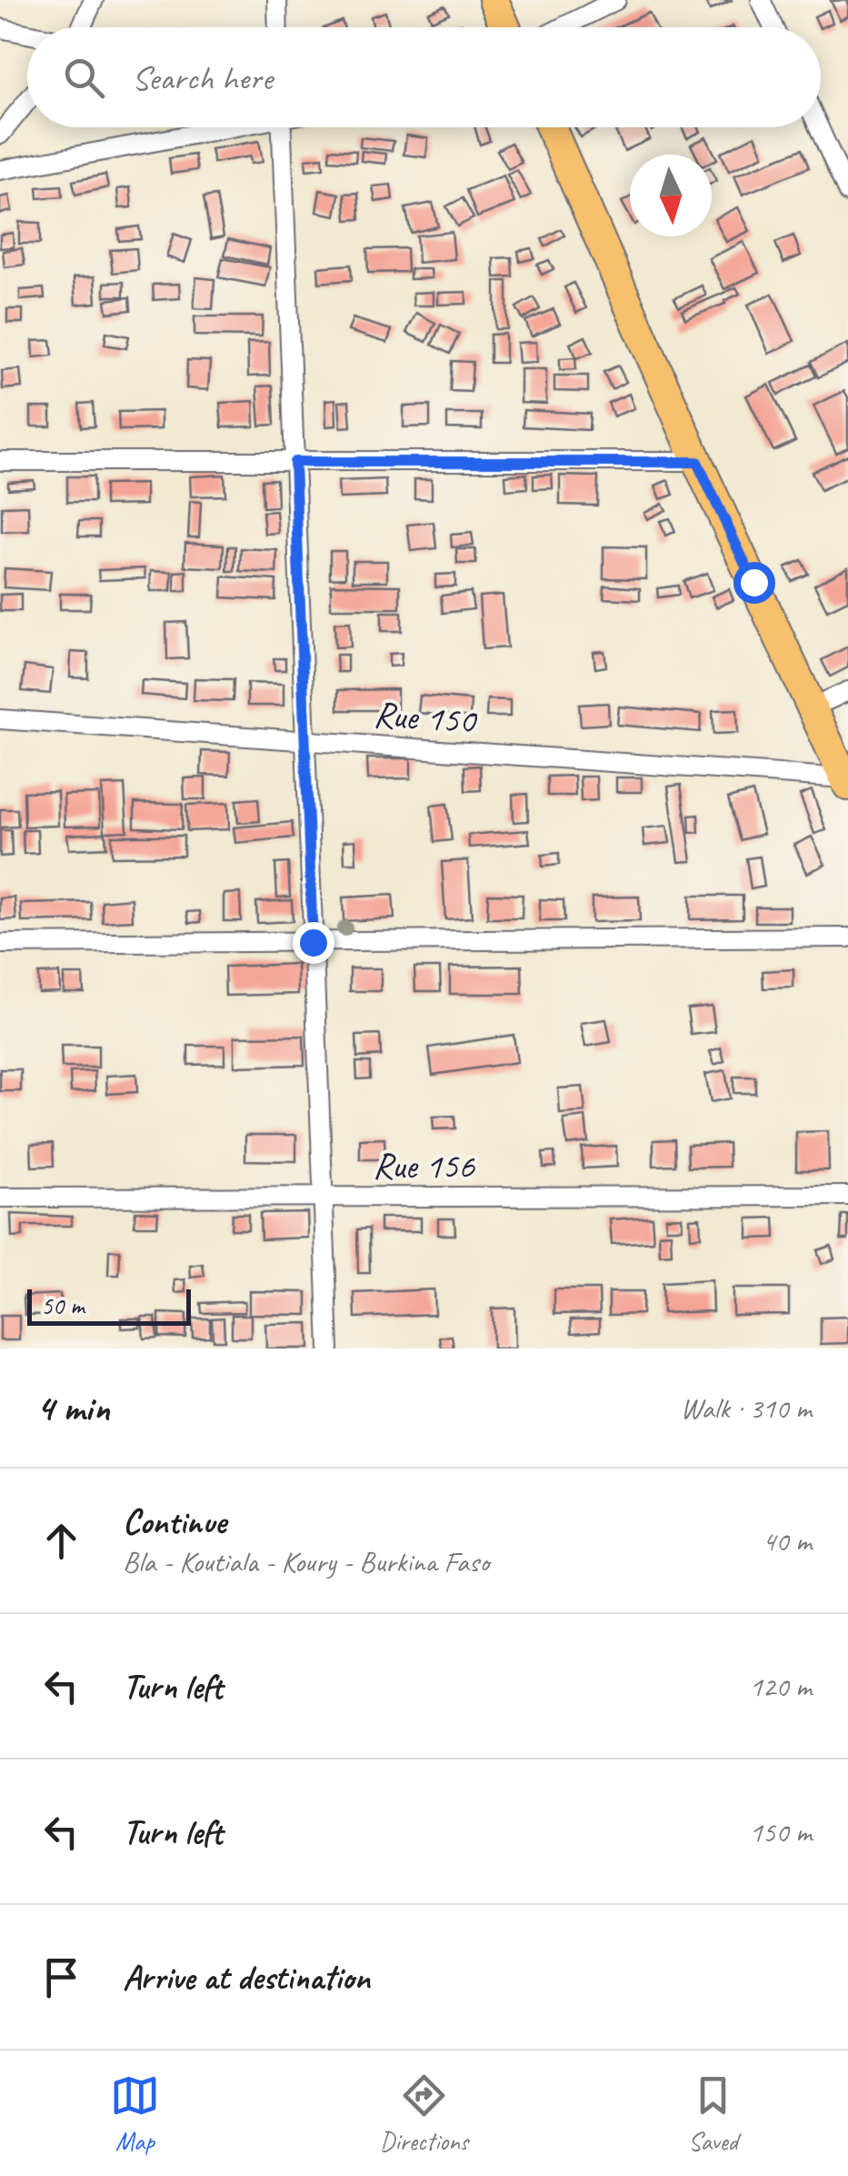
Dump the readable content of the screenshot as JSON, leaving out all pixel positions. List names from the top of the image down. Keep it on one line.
{"streets":{"street":["Rue 150","Rue 156"]},"scale_bar":"50 m","north":"bottom","page":{"search":"Search here","scale":"50 m","heading":["4 min","Walk · 310 m"],"list":[["Continue","Bla - Koutiala - Koury - Burkina Faso","40 m"],["Turn left","120 m"],["Turn left","150 m"],"Arrive at destination"],"nav":["Map","Directions","Saved"]}}
